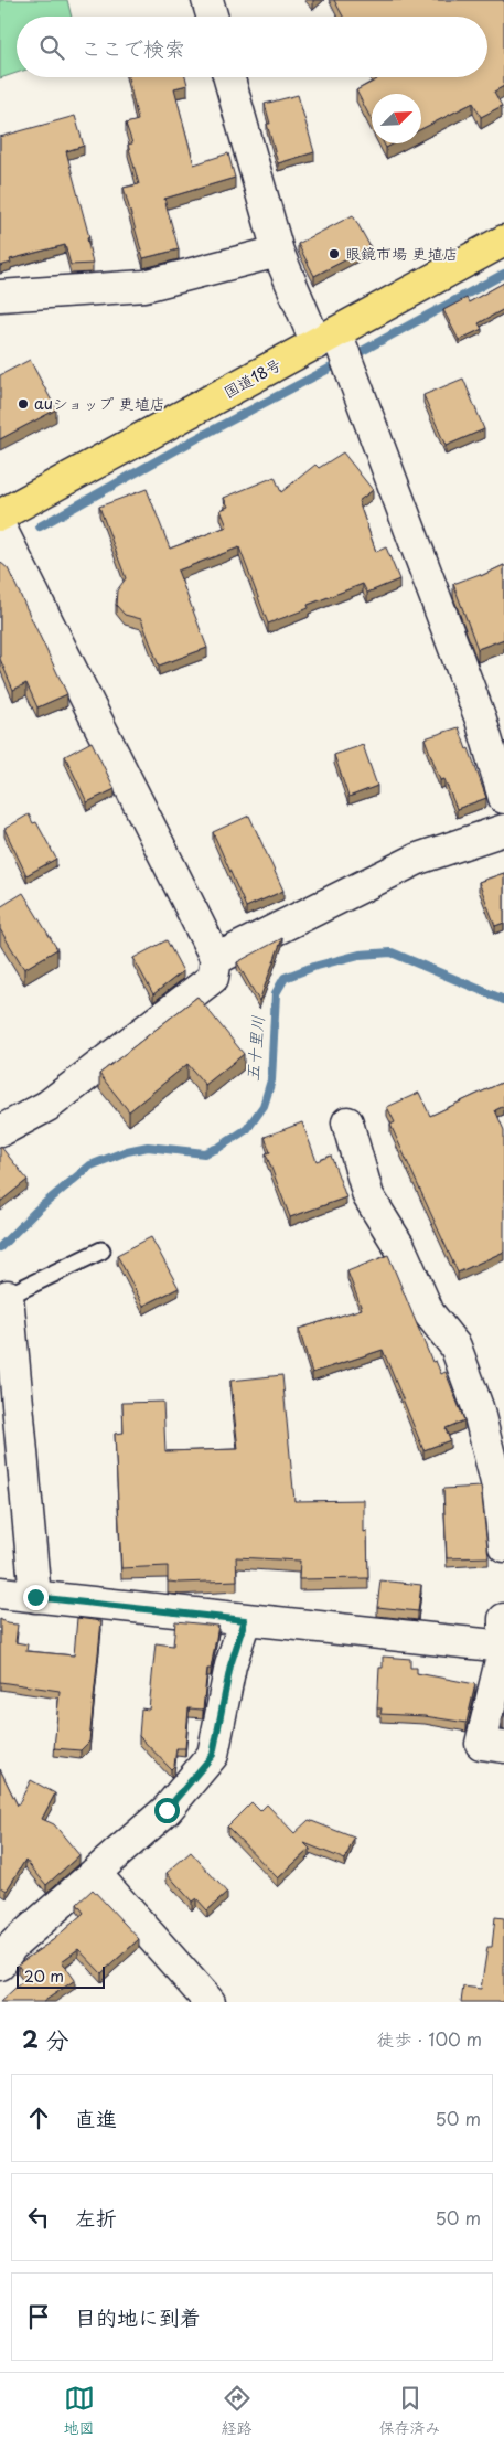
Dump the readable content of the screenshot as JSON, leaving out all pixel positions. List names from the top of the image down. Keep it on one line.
{"streets":{"highway":["国道18号"]},"water":["五十里川"],"places":["眼鏡市場 更埴店","auショップ 更埴店"],"scale_bar":"20 m","north":"top right","page":{"search":"ここで検索","scale":"20 m","heading":["2 分","徒歩 · 100 m"],"list":[["直進","50 m"],["左折","50 m"],"目的地に到着"],"nav":["地図","経路","保存済み"]}}
